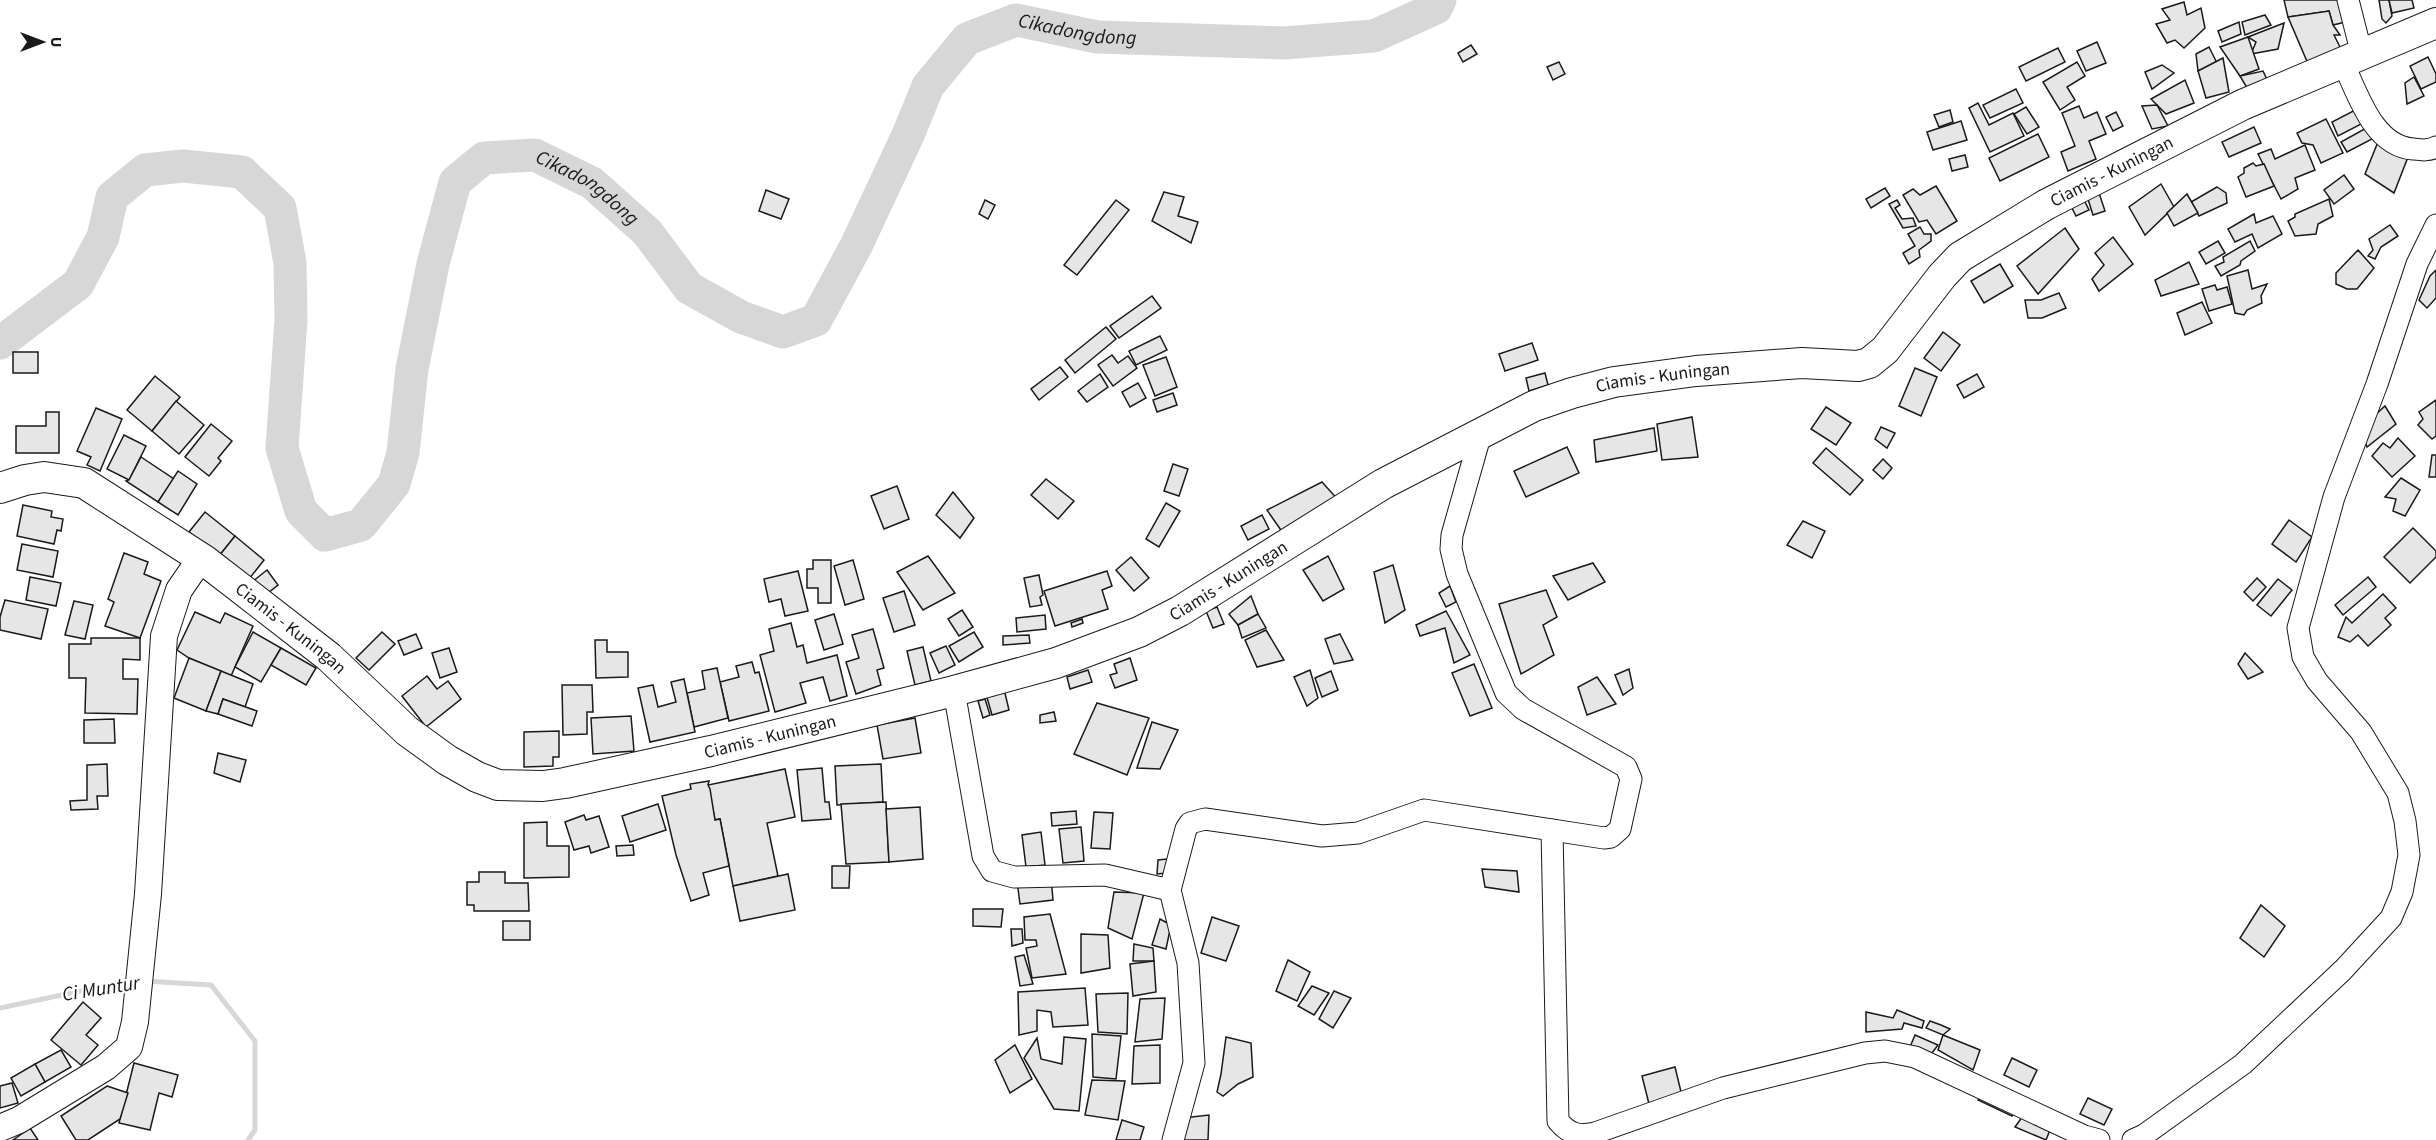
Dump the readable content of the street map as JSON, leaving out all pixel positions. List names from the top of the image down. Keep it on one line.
{"streets":{"highway":["Ciamis - Kuningan"]},"water":["Cikadongdong","Ci Muntur"],"north":"right"}
